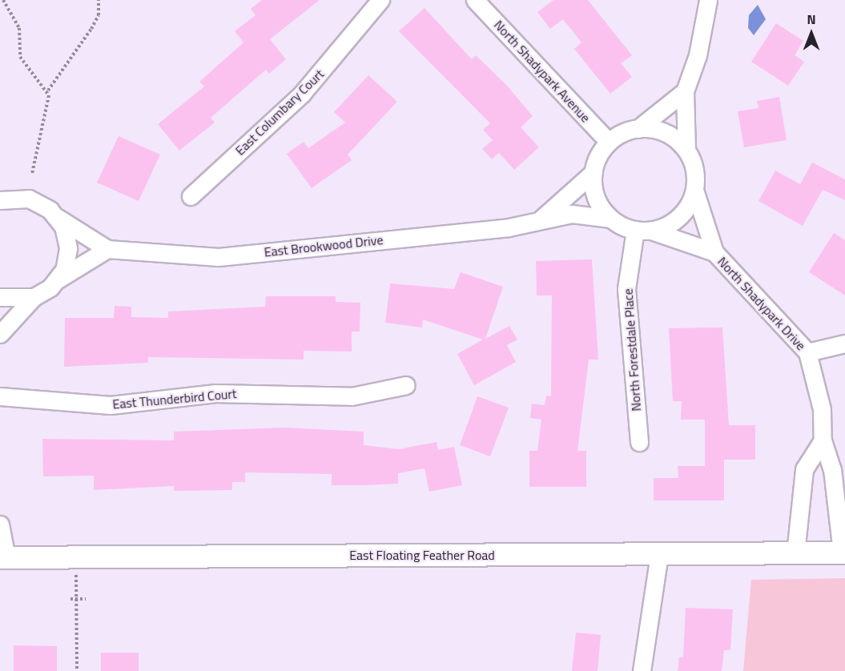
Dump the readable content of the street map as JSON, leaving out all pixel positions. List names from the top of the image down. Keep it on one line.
{"streets":{"main road":["East Floating Feather Road"],"street":["North Shadypark Avenue","East Columbary Court","East Brookwood Drive","North Shadypark Drive","North Forestdale Place","East Thunderbird Court"]},"crossings":[["North Shadypark Avenue","East Brookwood Drive"],["North Shadypark Avenue","North Shadypark Drive"],["North Shadypark Avenue","North Forestdale Place"],["East Brookwood Drive","North Shadypark Drive"],["East Brookwood Drive","North Forestdale Place"],["North Shadypark Drive","North Forestdale Place"],["North Shadypark Drive","East Floating Feather Road"]],"north":"top"}
